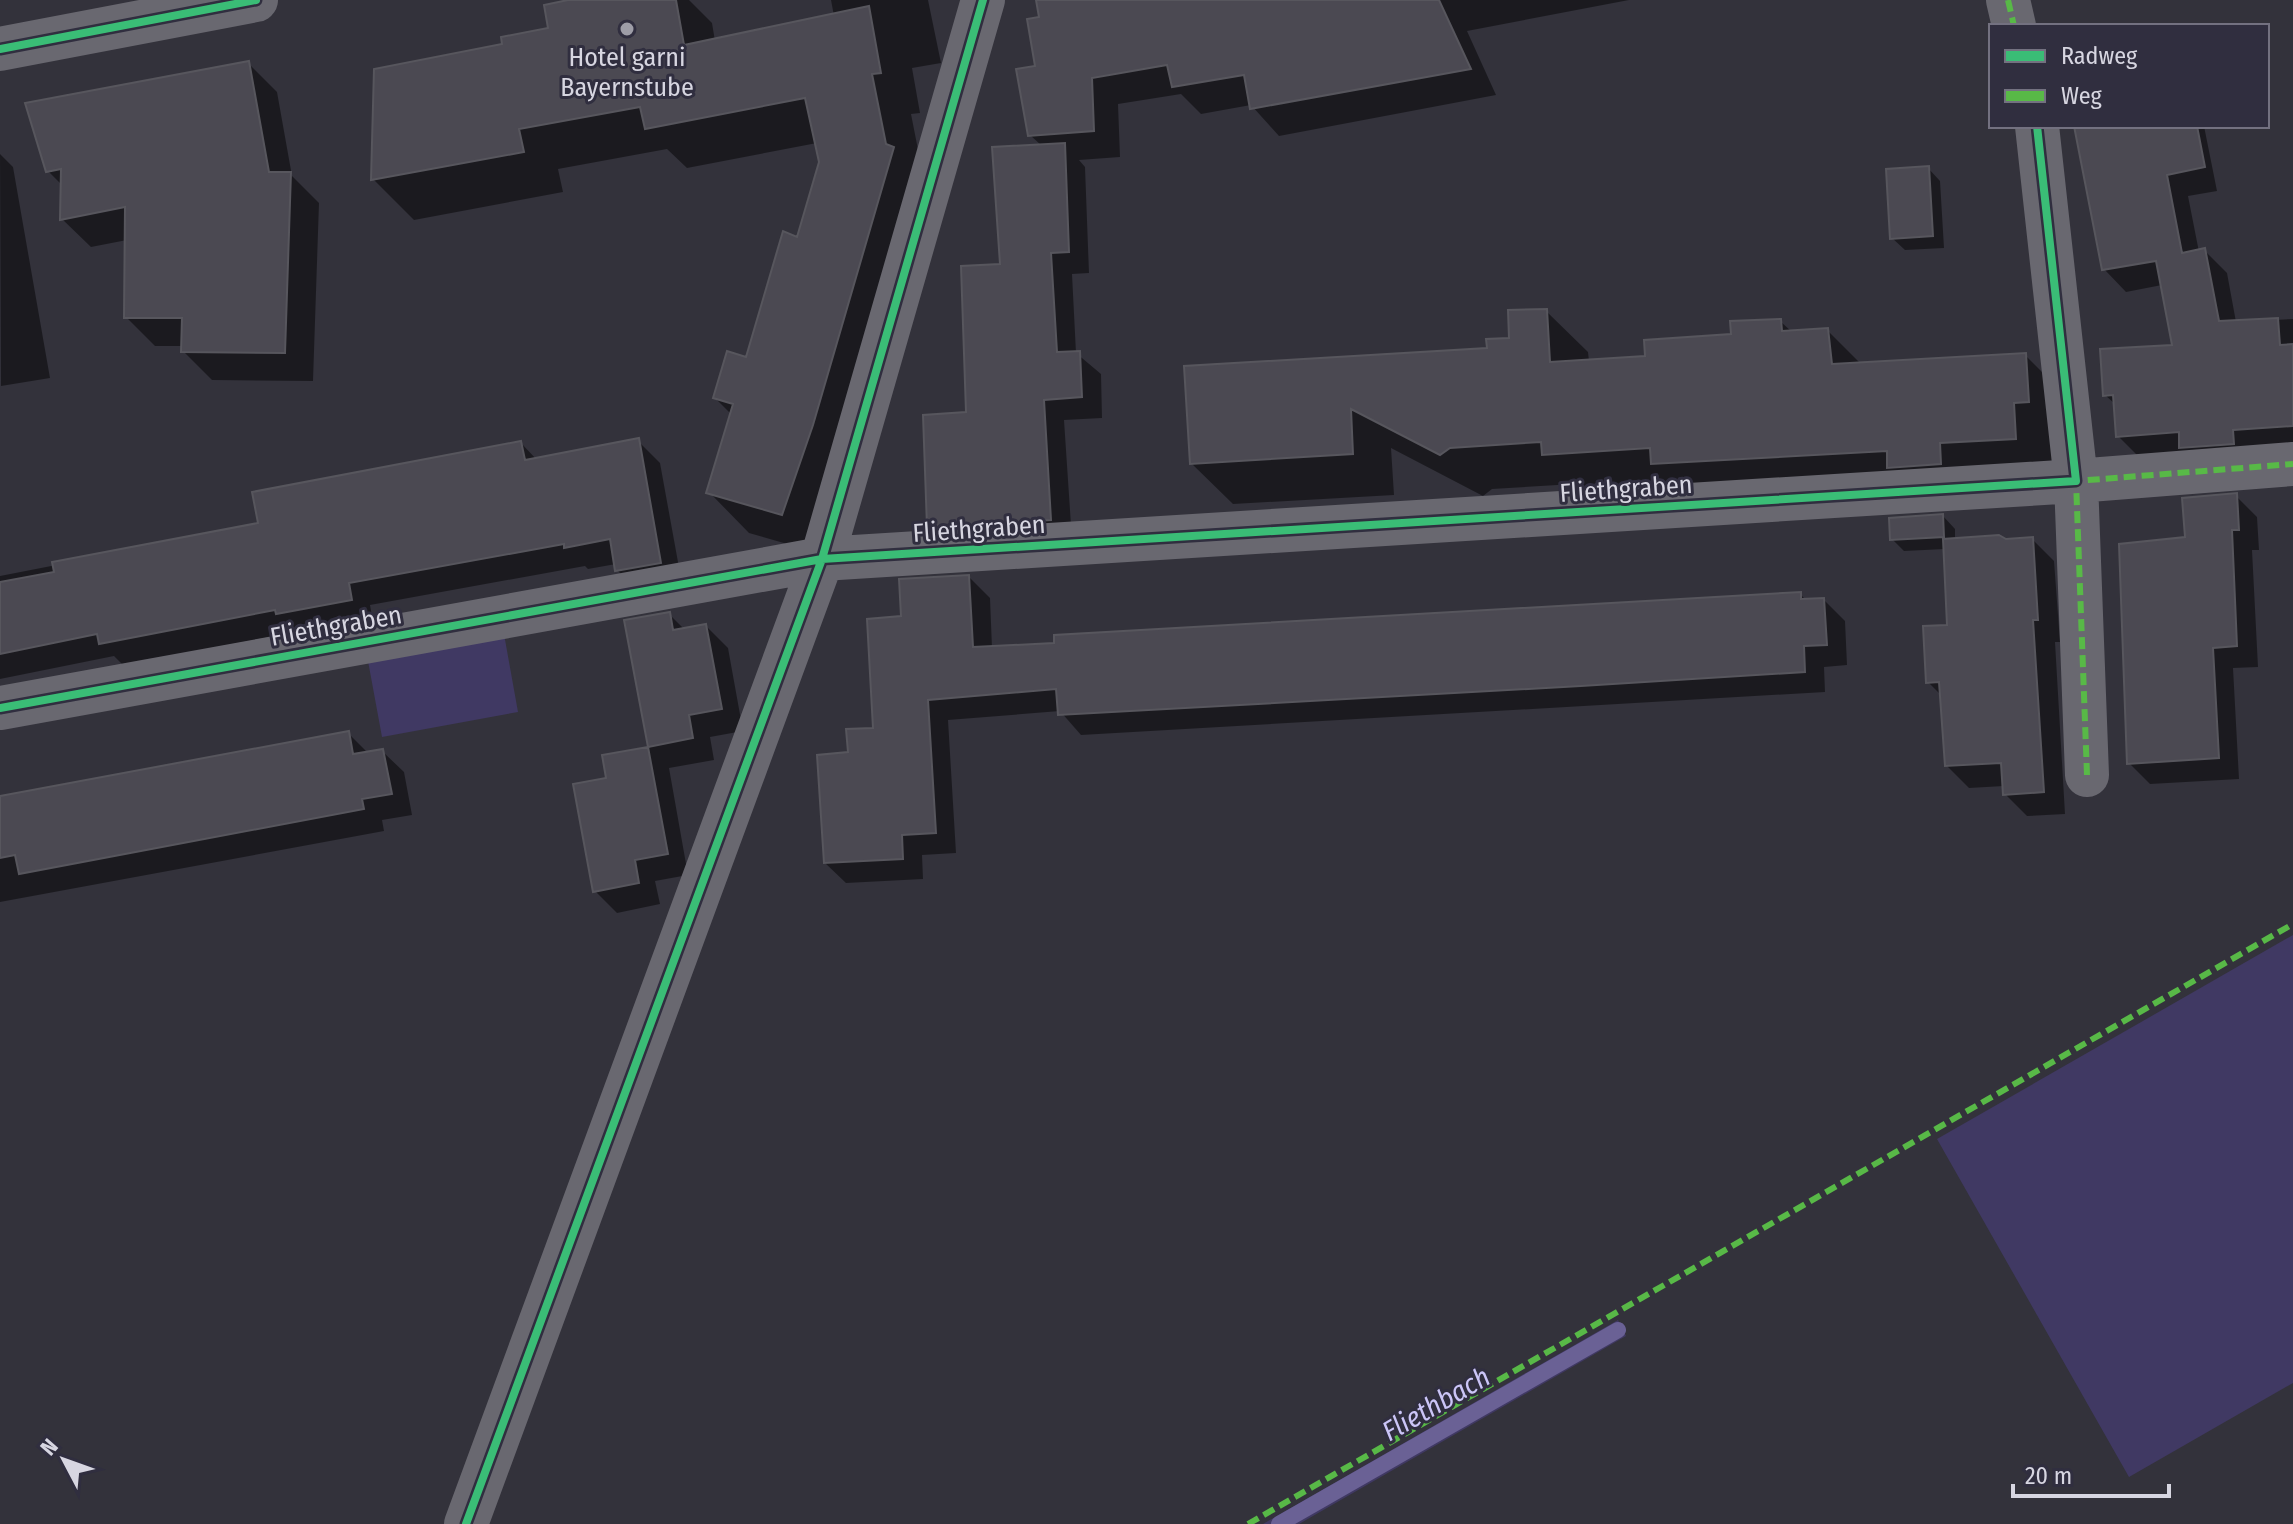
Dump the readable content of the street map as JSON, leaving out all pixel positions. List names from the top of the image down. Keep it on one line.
{"streets":{"street":["Fliethgraben"]},"water":["Fliethbach"],"places":["Hotel garni Bayernstube"],"legend":["Radweg","Weg"],"scale_bar":"20 m","north":"top left"}
